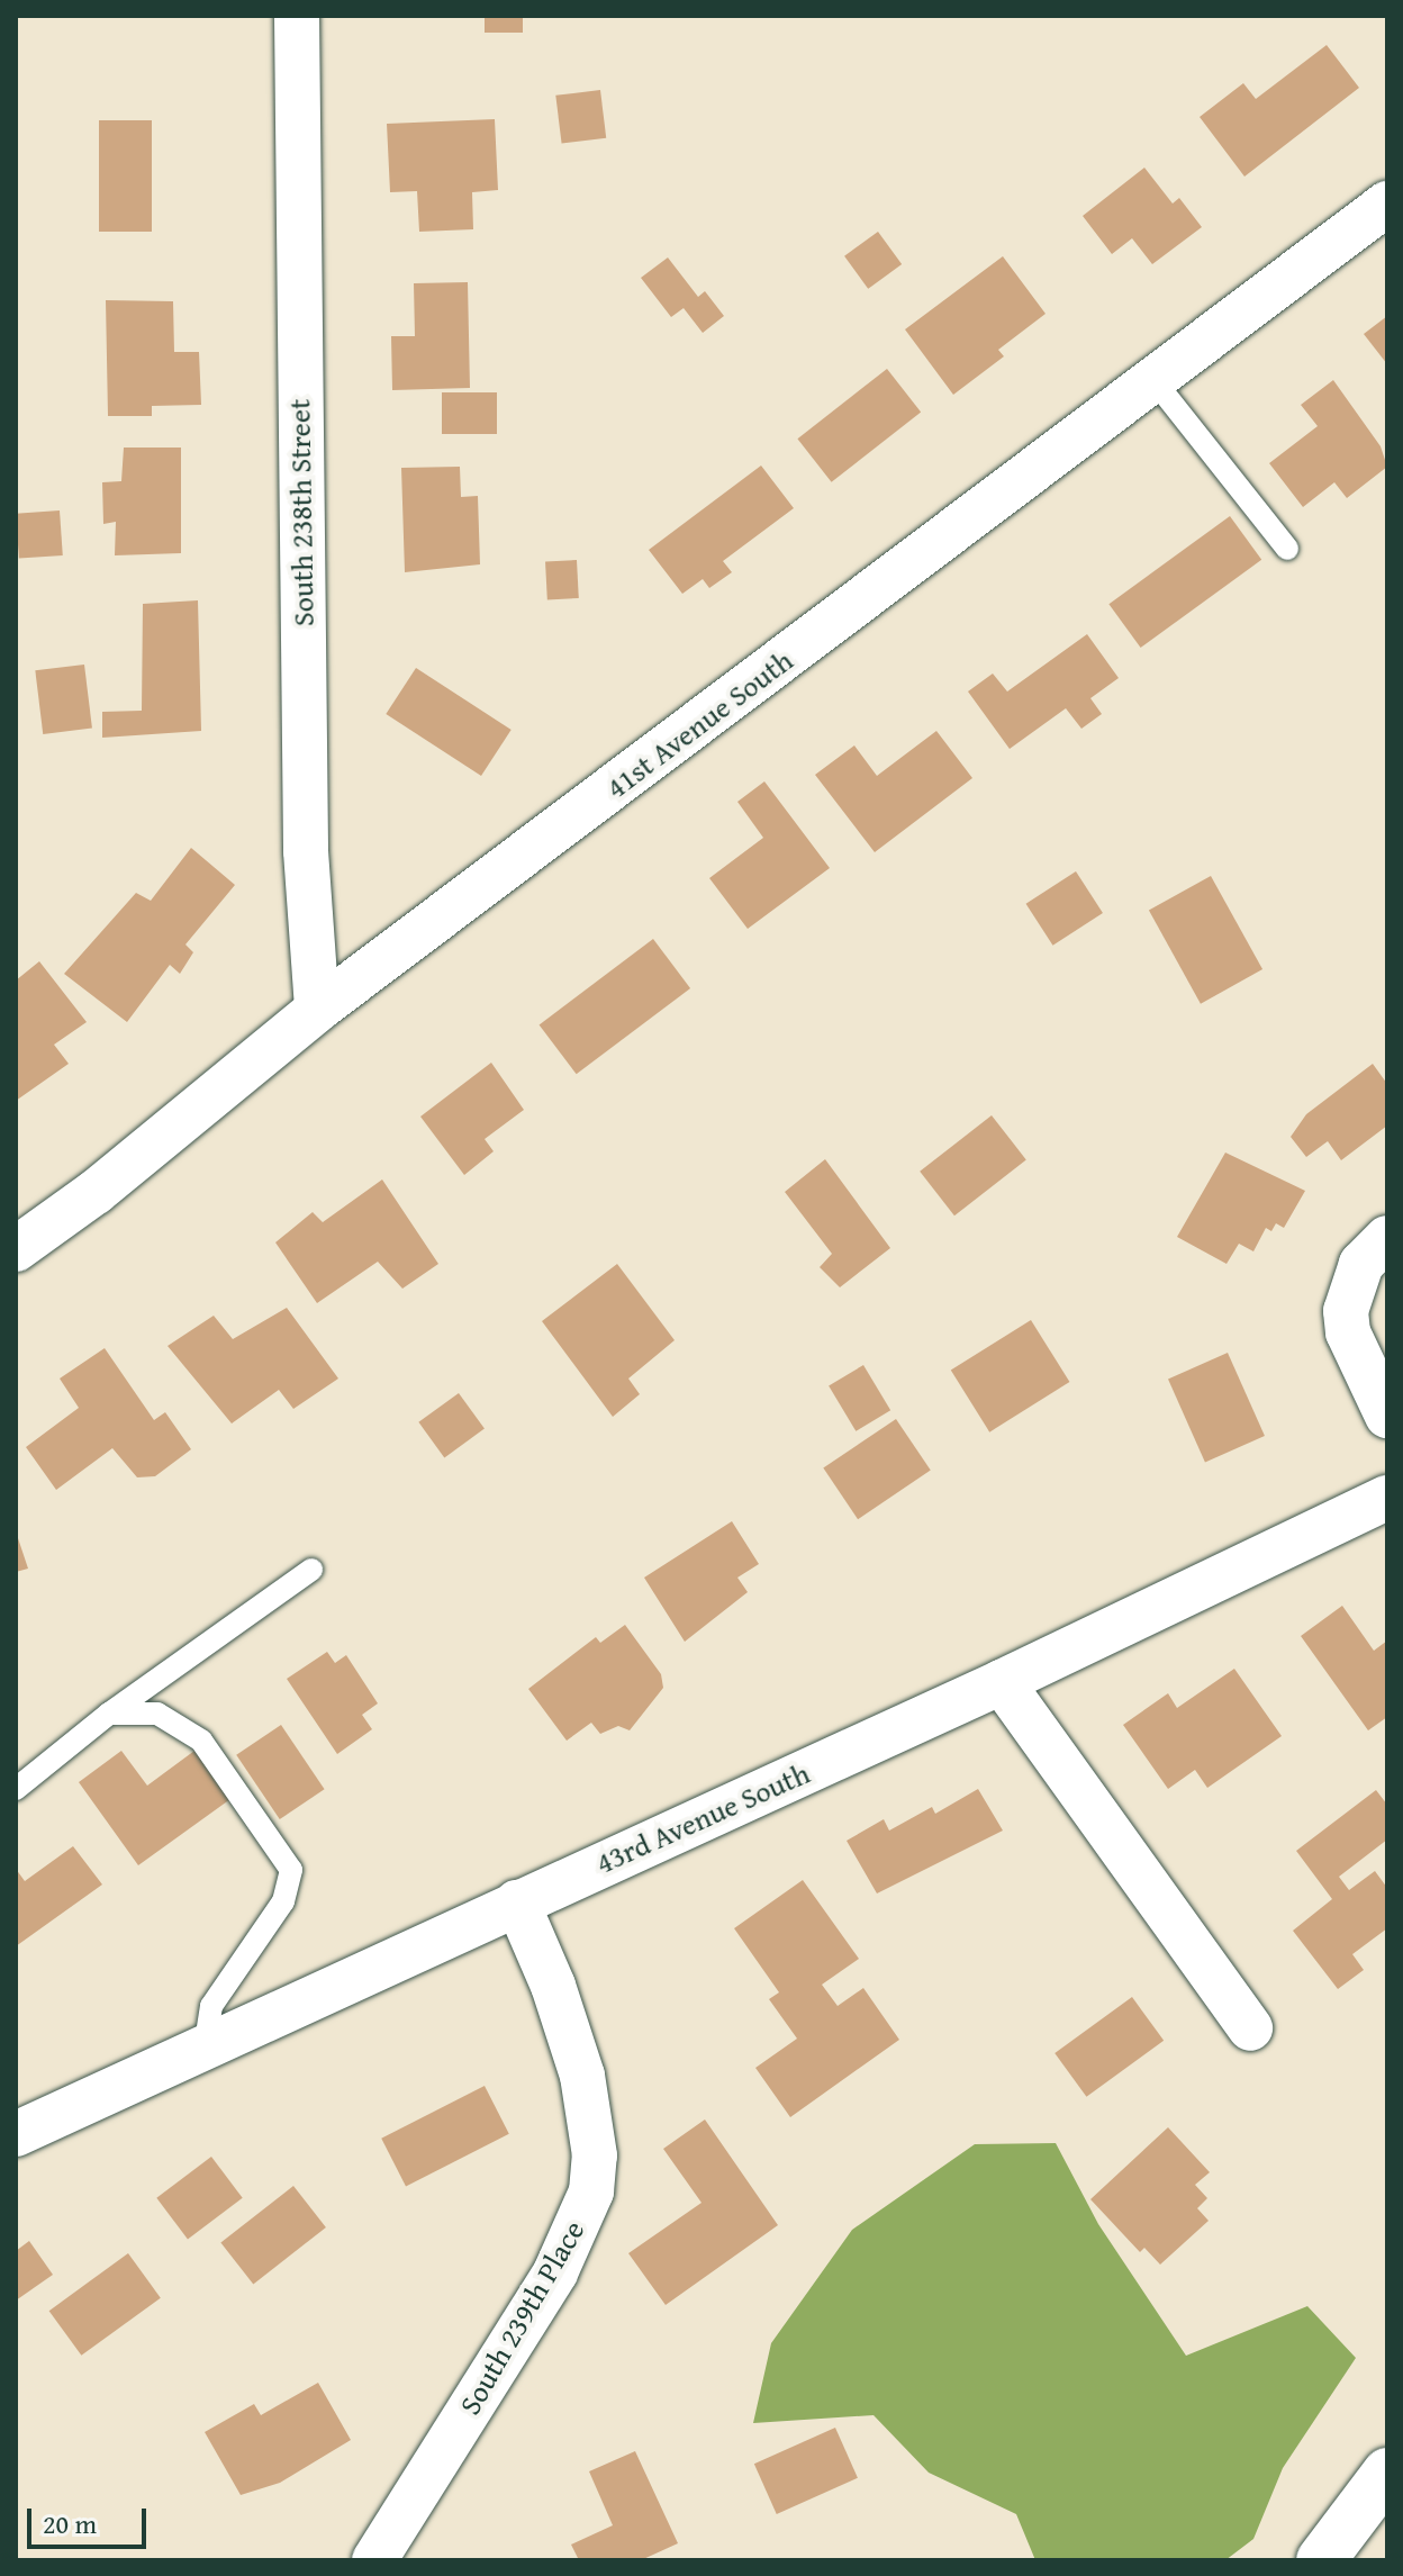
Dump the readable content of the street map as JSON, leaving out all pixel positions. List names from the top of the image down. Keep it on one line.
{"streets":{"street":["South 238th Street","41st Avenue South","43rd Avenue South","South 239th Place"]},"crossings":[["South 238th Street","41st Avenue South"],["43rd Avenue South","South 239th Place"]],"scale_bar":"20 m"}
